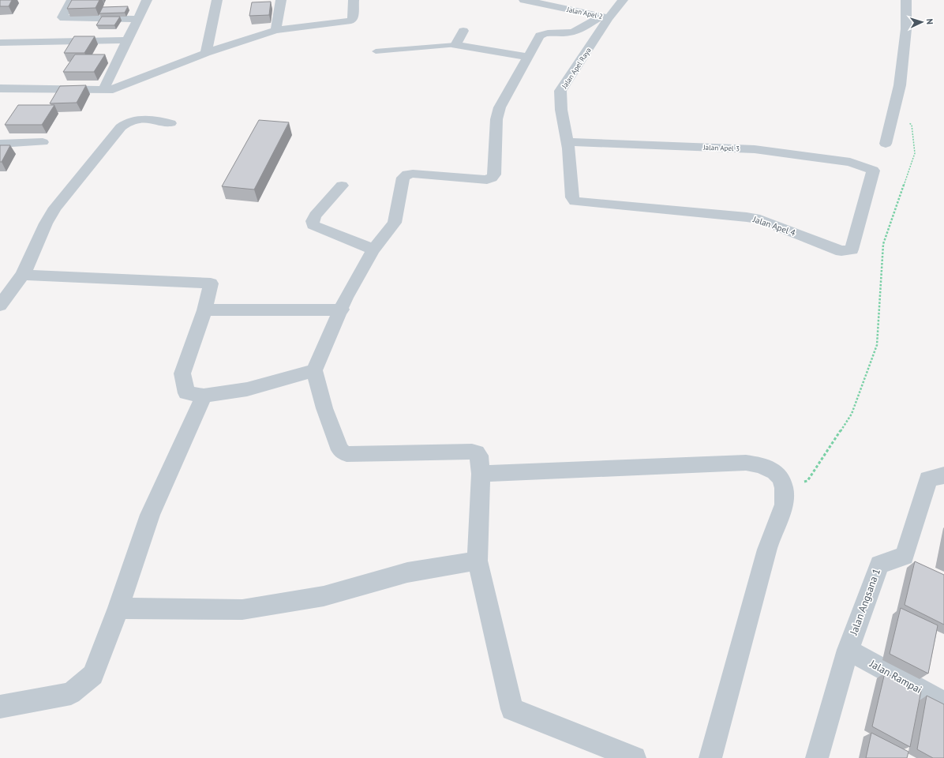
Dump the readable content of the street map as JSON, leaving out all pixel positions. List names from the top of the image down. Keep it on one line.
{"streets":{"street":["Jalan Apel 2","Jalan Apel Raya","Jalan Apel 3","Jalan Apel 4","Jalan Angsana 1","Jalan Rampai"]},"crossings":[["Jalan Apel 2","Jalan Apel Raya"],["Jalan Apel Raya","Jalan Apel 3"],["Jalan Apel Raya","Jalan Apel 4"],["Jalan Apel 3","Jalan Apel 4"],["Jalan Angsana 1","Jalan Rampai"]],"north":"right"}
